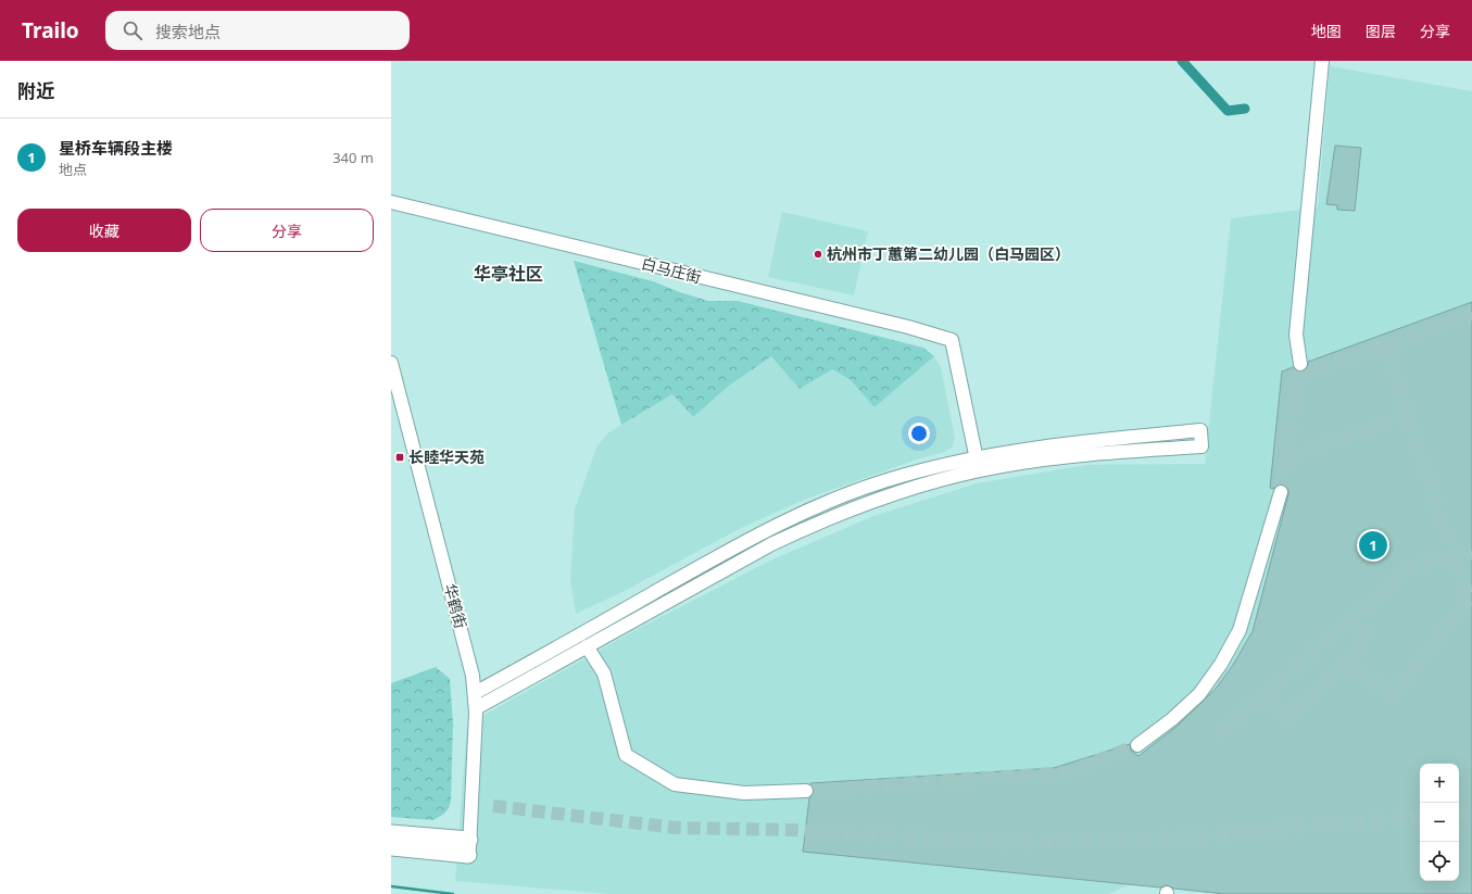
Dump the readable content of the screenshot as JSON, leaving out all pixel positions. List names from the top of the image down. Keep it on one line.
{"streets":{"street":["白马庄街","华鹤街"]},"districts":["华亭社区"],"places":{"other":["杭州市丁蕙第二幼儿园（白马园区）"],"transit":["长睦华天苑"]},"page":{"header":"Trailo","search":"搜索地点","nav":["地图","图层","分享"],"heading":"附近","list":[{"mark":"1","name":"星桥车辆段主楼","note":"地点","value":"340 m"}],"buttons":["收藏","分享"],"pins":"1","map_buttons":["+","−"]}}
